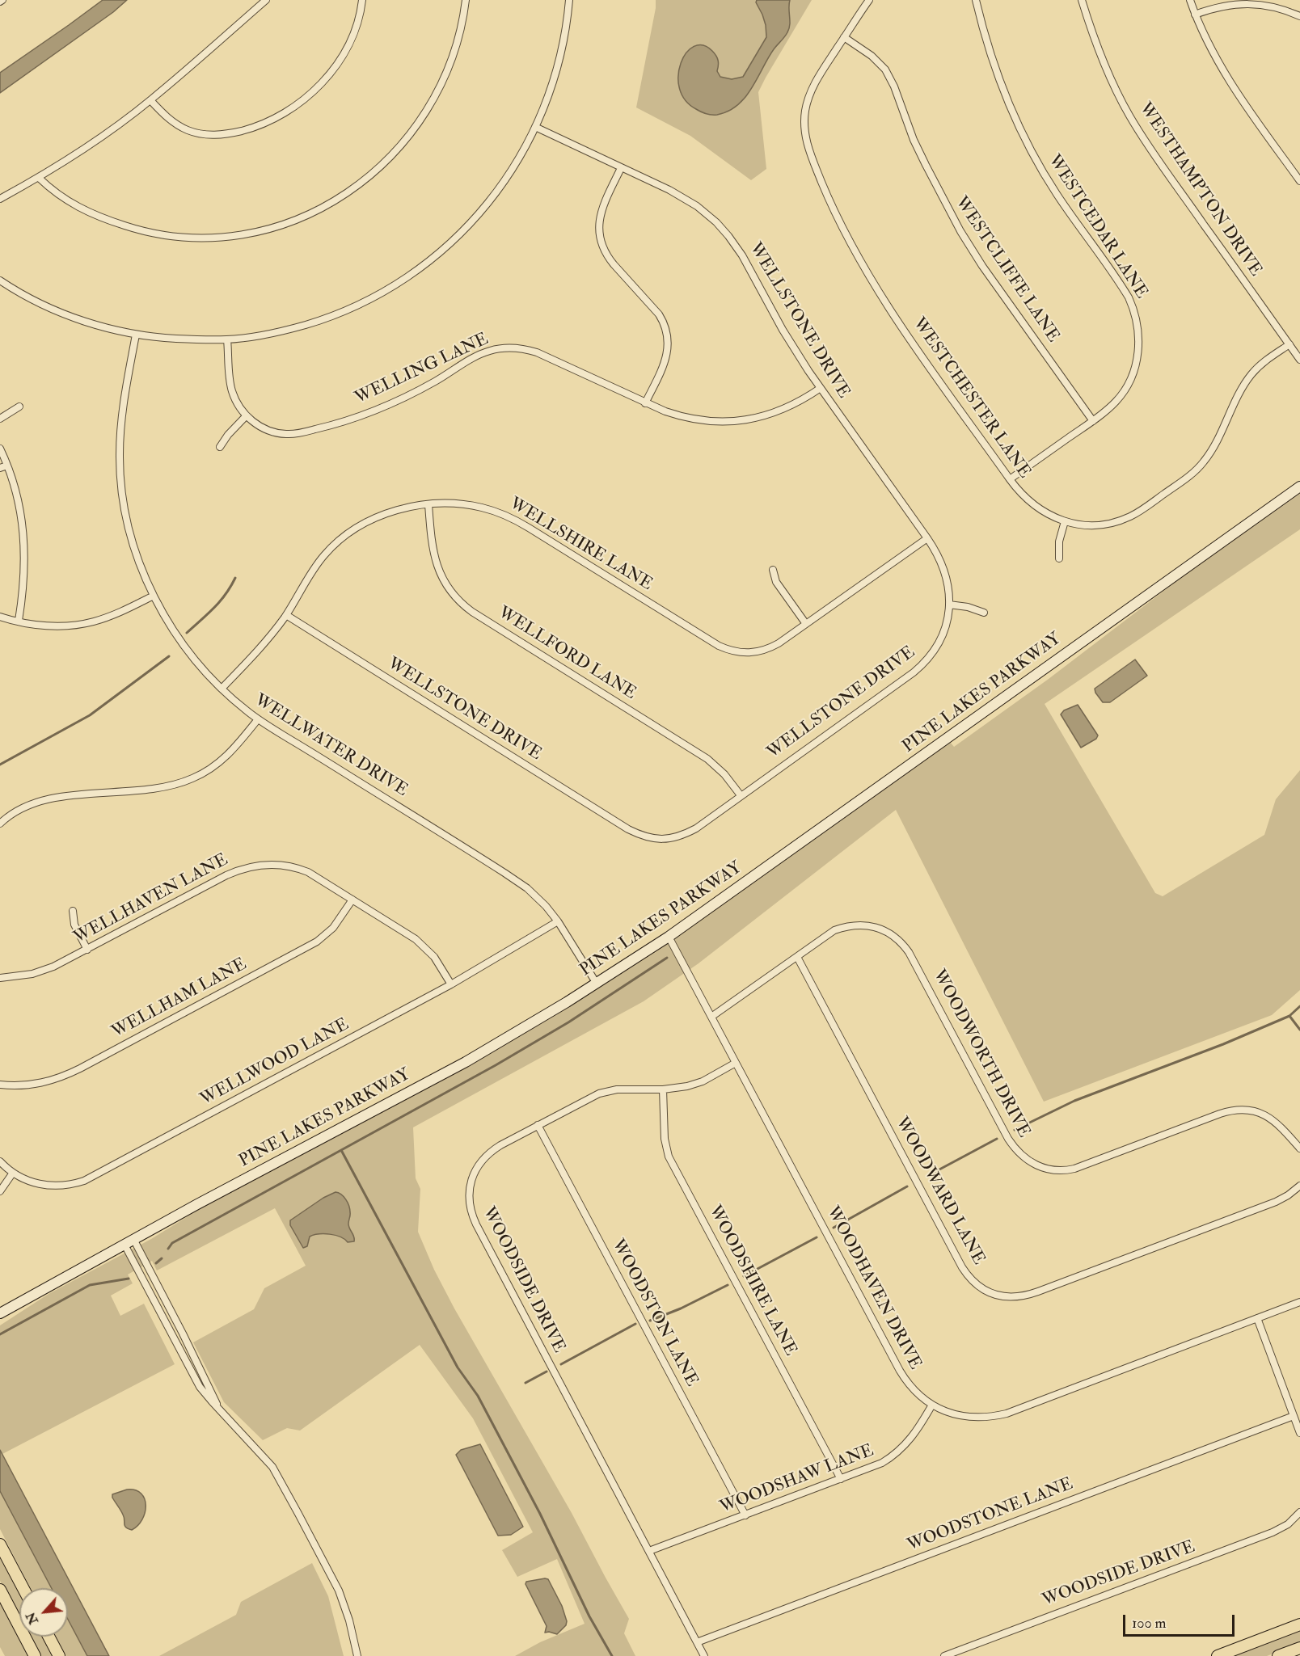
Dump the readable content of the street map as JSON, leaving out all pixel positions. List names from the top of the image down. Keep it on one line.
{"streets":{"street":["WESTHAMPTON DRIVE","WESTCEDAR LANE","WESTCLIFFE LANE","WELLSTONE DRIVE","WELLING LANE","WESTCHESTER LANE","WELLSHIRE LANE","WELLFORD LANE","PINE LAKES PARKWAY","WELLWATER DRIVE","WELLHAVEN LANE","WELLHAM LANE","WOODWORTH DRIVE","WELLWOOD LANE","WOODWARD LANE","WOODSIDE DRIVE","WOODSHIRE LANE","WOODHAVEN DRIVE","WOODSTON LANE","WOODSHAW LANE","WOODSTONE LANE"]},"crossings":[["WESTHAMPTON DRIVE","WESTCHESTER LANE"],["WESTCEDAR LANE","WESTCLIFFE LANE"],["WESTCEDAR LANE","WESTCHESTER LANE"],["WESTCLIFFE LANE","WESTCHESTER LANE"],["WELLSTONE DRIVE","WELLING LANE"],["WELLSTONE DRIVE","WELLSHIRE LANE"],["WELLSTONE DRIVE","WELLFORD LANE"],["WELLSHIRE LANE","WELLFORD LANE"],["WELLSHIRE LANE","WELLWATER DRIVE"],["PINE LAKES PARKWAY","WELLWATER DRIVE"],["PINE LAKES PARKWAY","WOODHAVEN DRIVE"],["WELLWATER DRIVE","WELLWOOD LANE"],["WELLHAVEN LANE","WELLHAM LANE"],["WELLHAVEN LANE","WELLWOOD LANE"],["WOODWORTH DRIVE","WOODWARD LANE"],["WOODWORTH DRIVE","WOODHAVEN DRIVE"],["WOODSIDE DRIVE","WOODSHIRE LANE"],["WOODSIDE DRIVE","WOODHAVEN DRIVE"],["WOODSIDE DRIVE","WOODSTON LANE"],["WOODSIDE DRIVE","WOODSHAW LANE"],["WOODSIDE DRIVE","WOODSTONE LANE"],["WOODSHIRE LANE","WOODSHAW LANE"],["WOODHAVEN DRIVE","WOODSHAW LANE"],["WOODSTON LANE","WOODSHAW LANE"]],"scale_bar":"100 m","north":"bottom left"}
